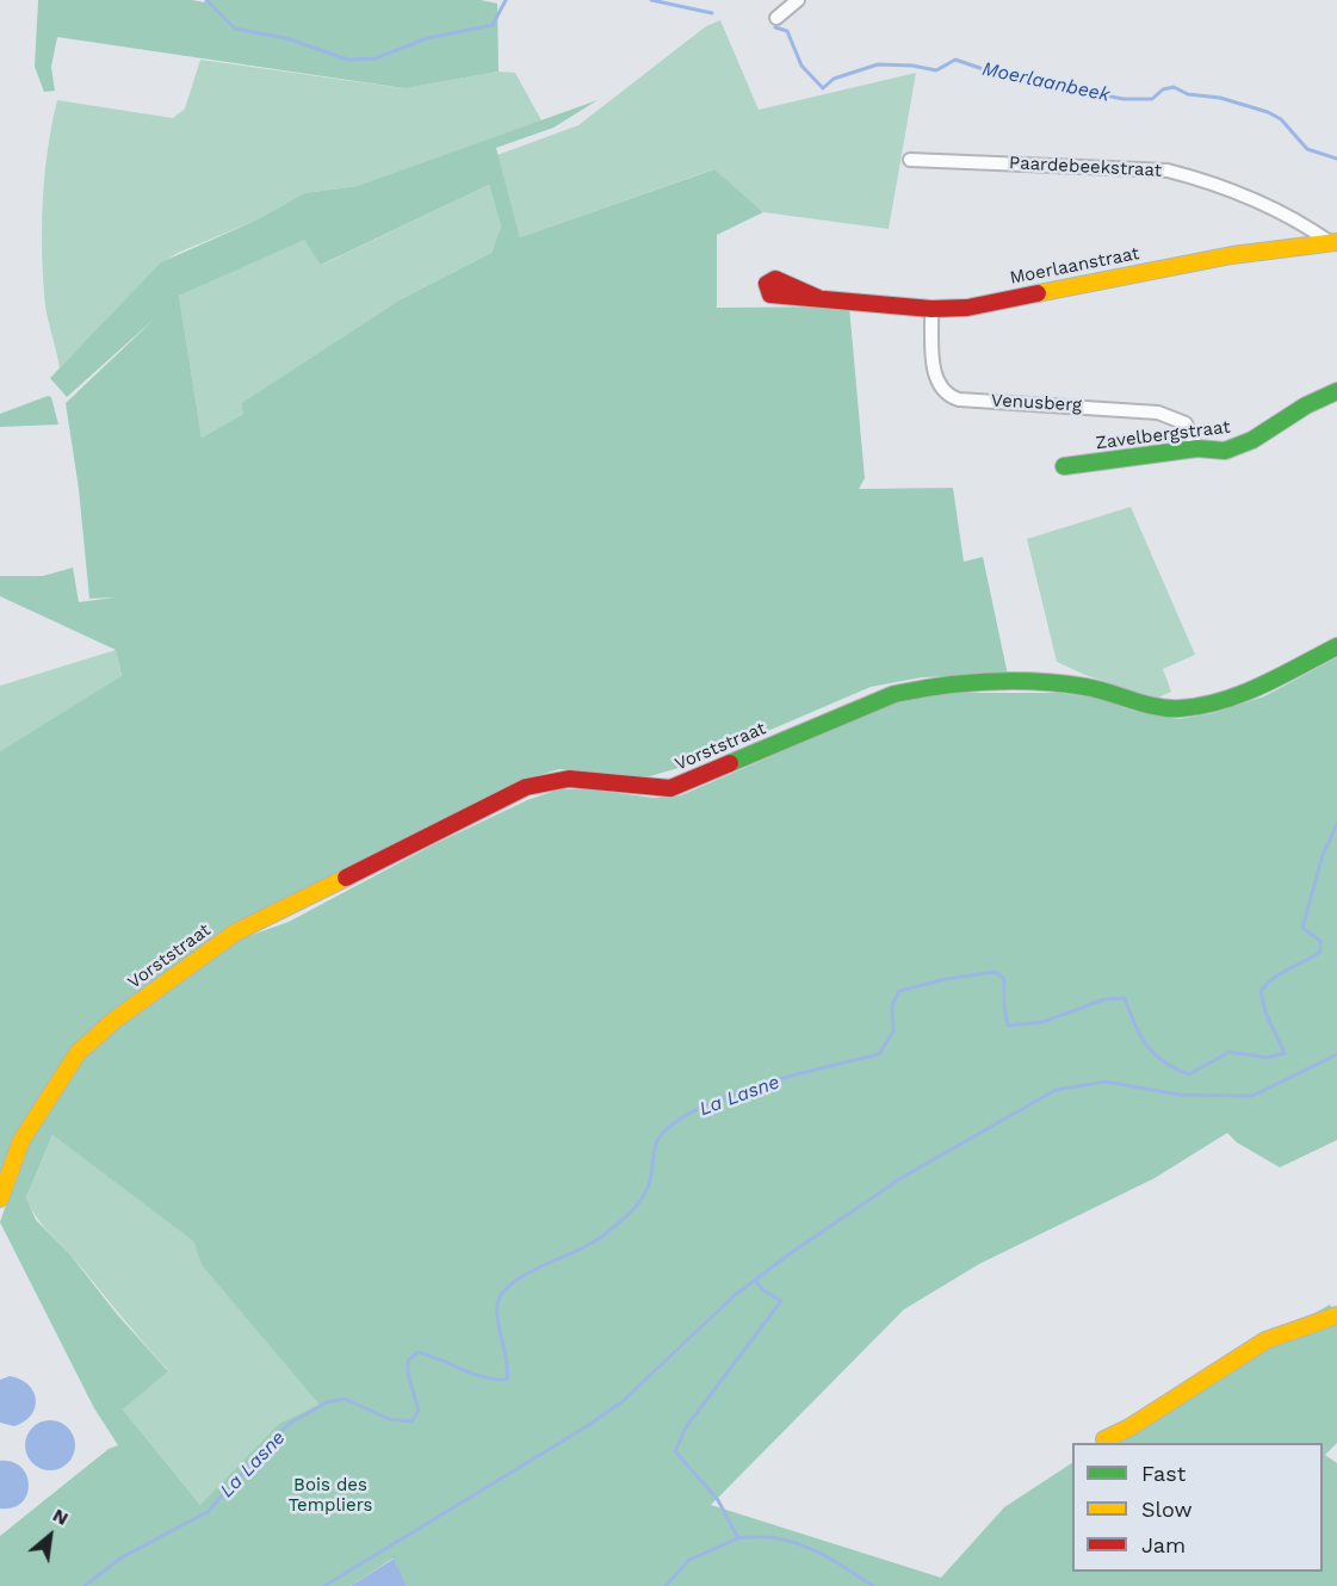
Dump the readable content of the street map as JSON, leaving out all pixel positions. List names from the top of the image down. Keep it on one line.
{"streets":{"street":["Paardebeekstraat","Moerlaanstraat","Venusberg","Zavelbergstraat","Vorststraat"]},"crossings":[["Paardebeekstraat","Moerlaanstraat"],["Moerlaanstraat","Venusberg"],["Venusberg","Zavelbergstraat"]],"water":["Moerlaanbeek","La Lasne"],"parks":["Bois des Templiers"],"legend":["Fast","Slow","Jam"],"north":"top right"}
